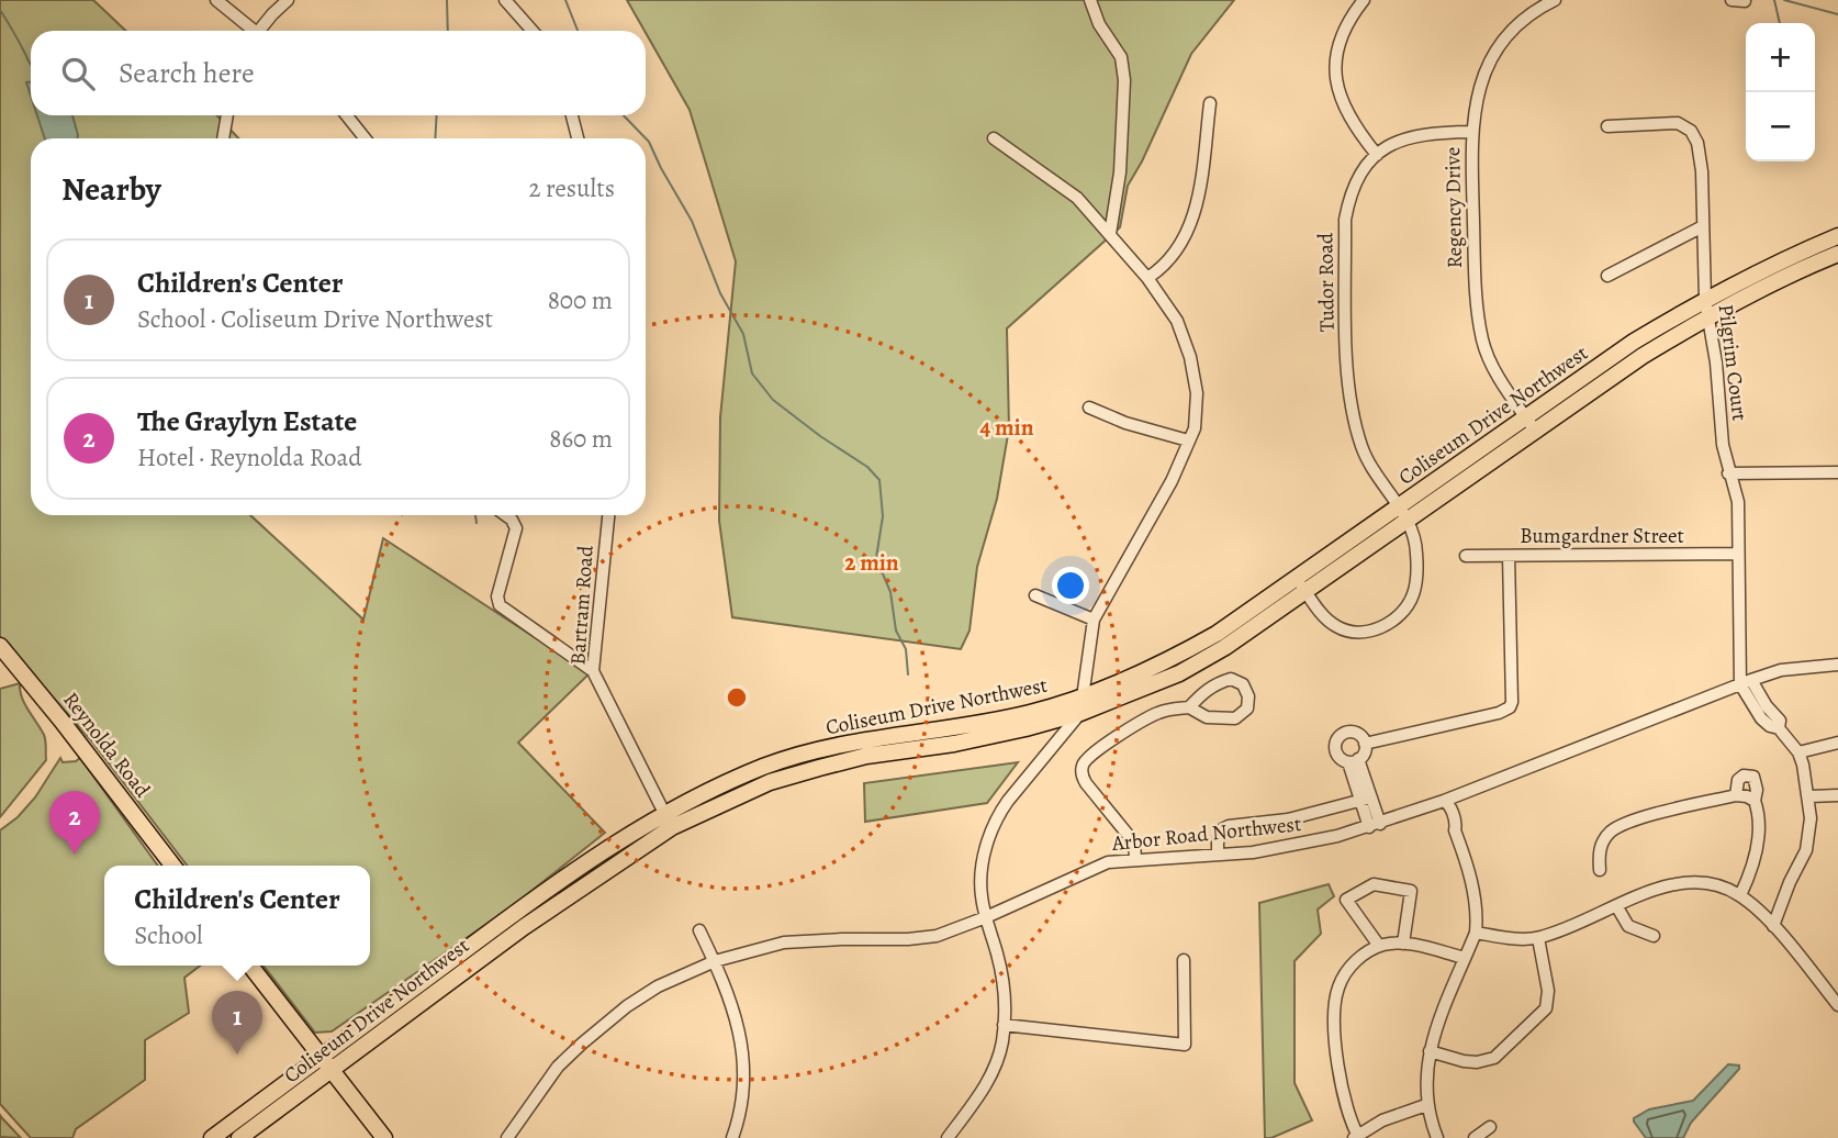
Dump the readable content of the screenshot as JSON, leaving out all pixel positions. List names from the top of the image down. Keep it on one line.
{"streets":{"main road":["Coliseum Drive Northwest","Reynolda Road"],"street":["Regency Drive","Tudor Road","Pilgrim Court","Bumgardner Street","Bartram Road","Arbor Road Northwest"]},"crossings":[["Regency Drive","Tudor Road"],["Regency Drive","Coliseum Drive Northwest"],["Tudor Road","Coliseum Drive Northwest"],["Pilgrim Court","Coliseum Drive Northwest"],["Pilgrim Court","Bumgardner Street"],["Pilgrim Court","Arbor Road Northwest"],["Coliseum Drive Northwest","Bartram Road"]],"page":{"map_buttons":["+","−"],"search":"Search here","heading":["Nearby","2 results"],"list":[{"mark":"1","name":"Children's Center","note":"School · Coliseum Drive Northwest","value":"800 m"},{"mark":"2","name":"The Graylyn Estate","note":"Hotel · Reynolda Road","value":"860 m"}],"pins":["2","1"],"popup":["Children's Center","School"]},"rings":["4 min","2 min"]}
